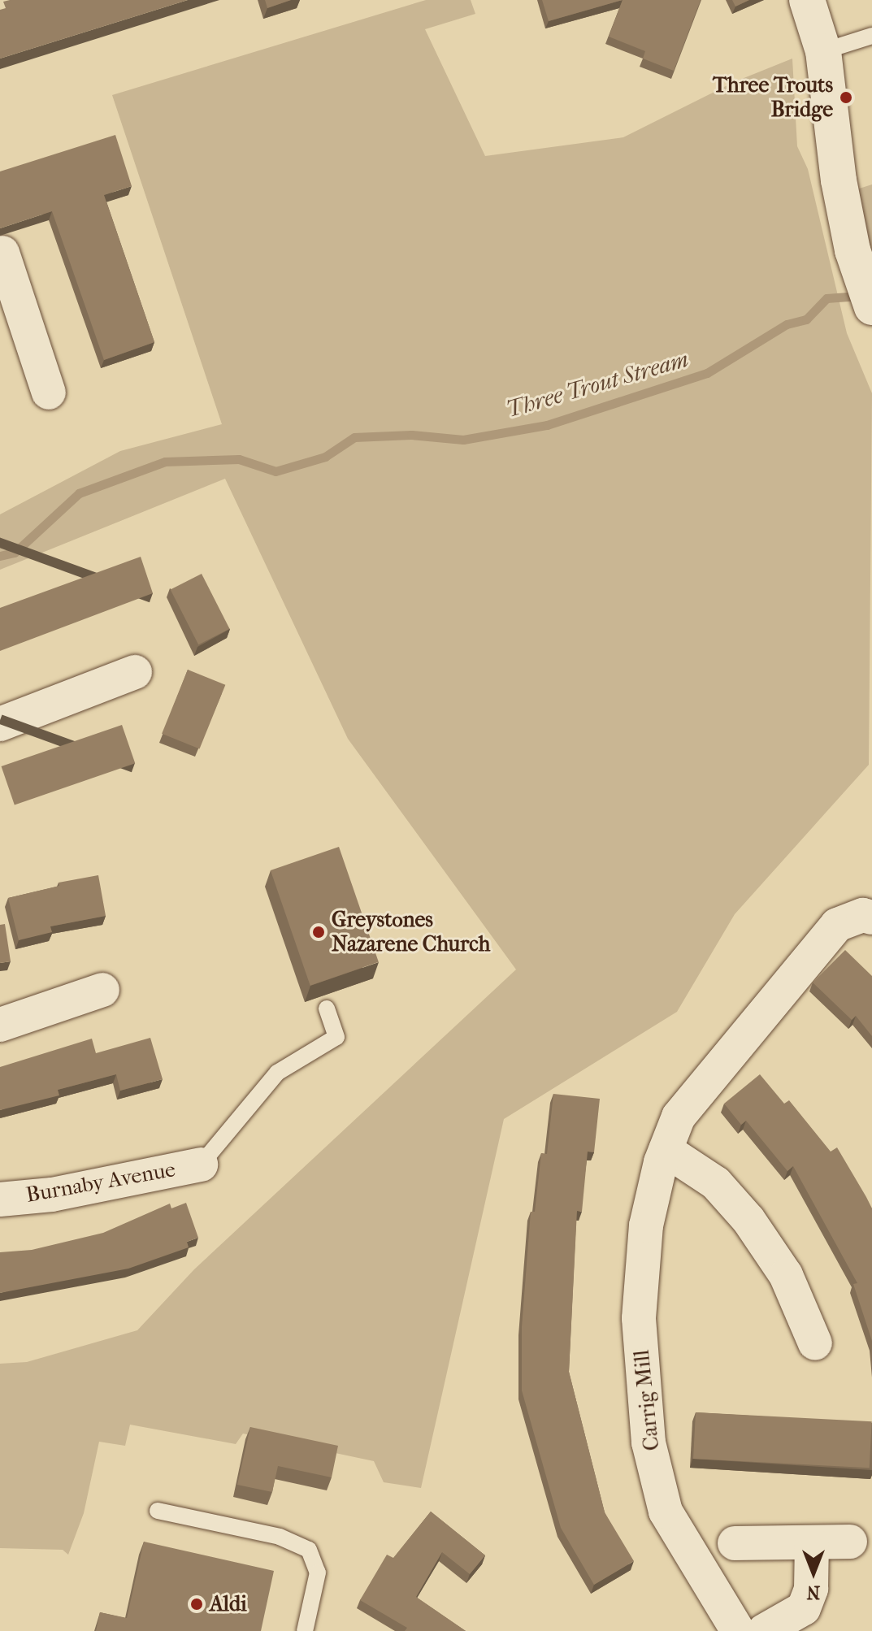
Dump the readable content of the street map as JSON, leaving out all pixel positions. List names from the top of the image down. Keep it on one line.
{"streets":{"street":["Burnaby Avenue","Carrig Mill"]},"water":["Three Trout Stream"],"places":["Three Trouts Bridge","Greystones Nazarene Church","Aldi"],"north":"bottom"}
